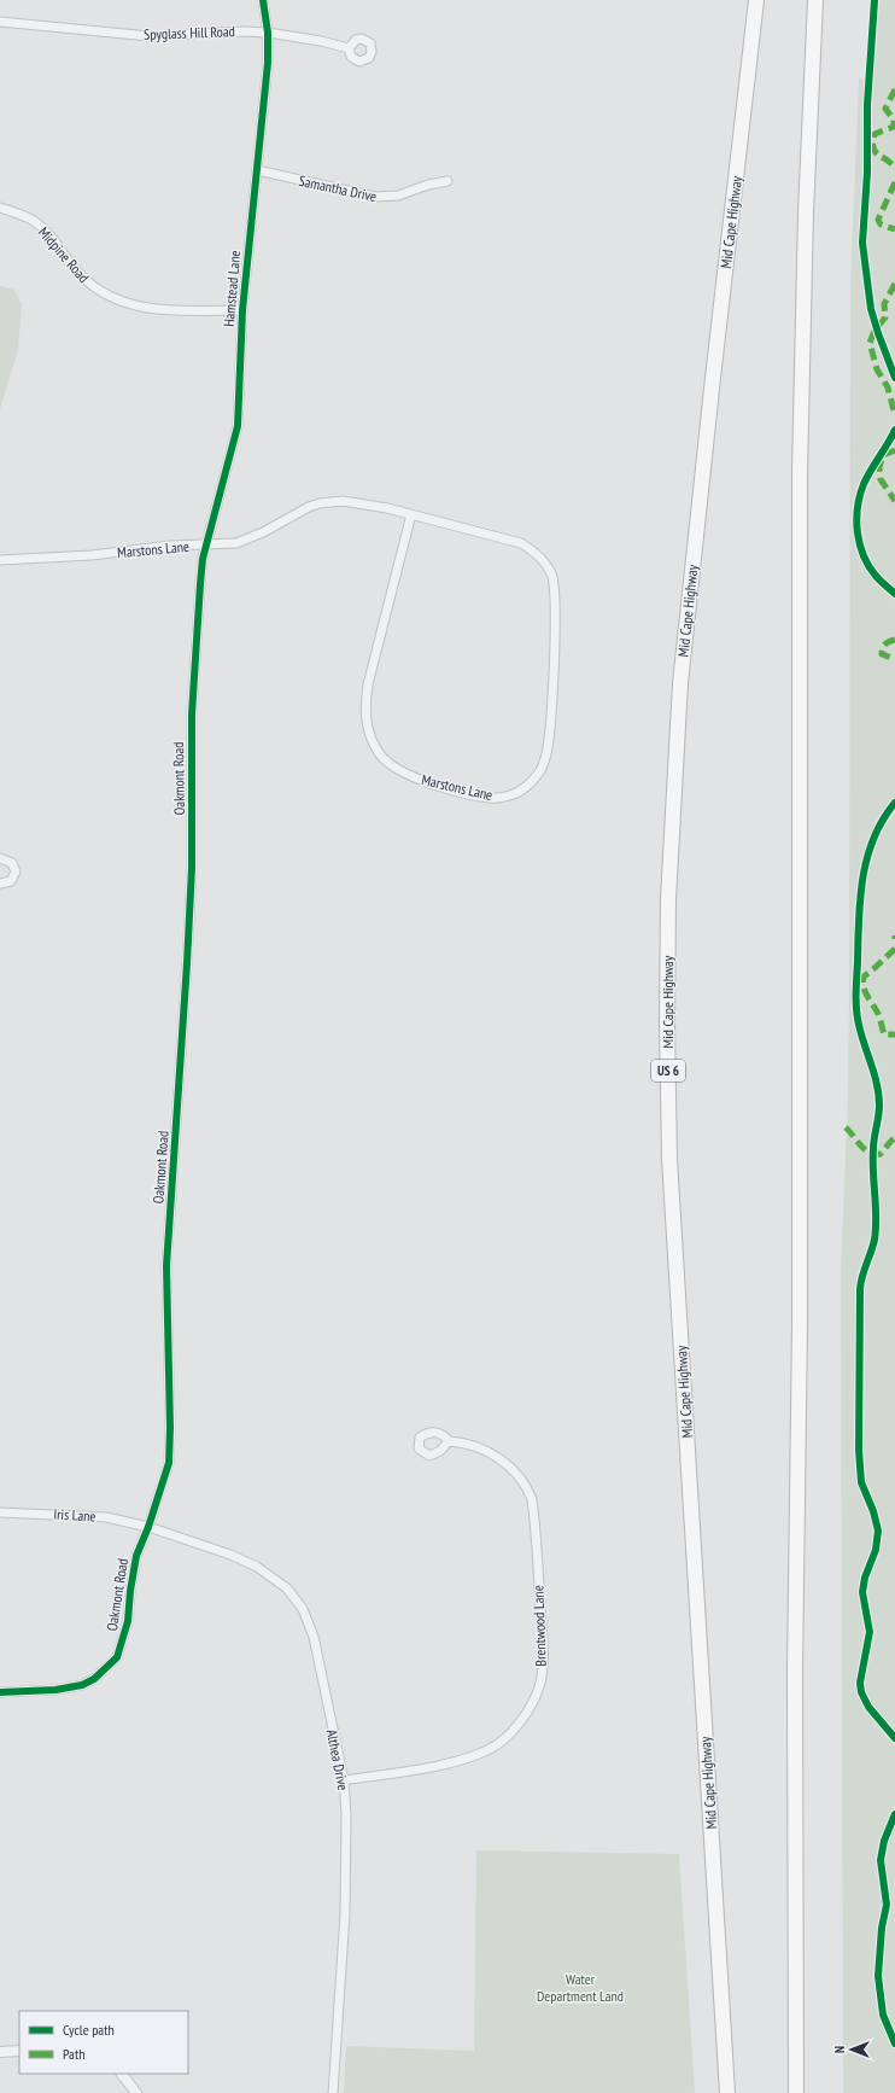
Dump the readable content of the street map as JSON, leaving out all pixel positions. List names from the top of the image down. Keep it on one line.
{"streets":{"highway":["Mid Cape Highway","US 6"],"street":["Spyglass Hill Road","Samantha Drive","Midpine Road","Hamstead Lane","Marstons Lane","Oakmont Road","Iris Lane","Brentwood Lane","Althea Drive"]},"crossings":[["Spyglass Hill Road","Hamstead Lane"],["Samantha Drive","Hamstead Lane"],["Midpine Road","Hamstead Lane"],["Hamstead Lane","Marstons Lane"],["Hamstead Lane","Oakmont Road"],["Marstons Lane","Oakmont Road"],["Oakmont Road","Iris Lane"],["Oakmont Road","Althea Drive"],["Iris Lane","Althea Drive"],["Brentwood Lane","Althea Drive"]],"parks":["Water Department Land"],"legend":["Cycle path","Path"],"north":"left"}
